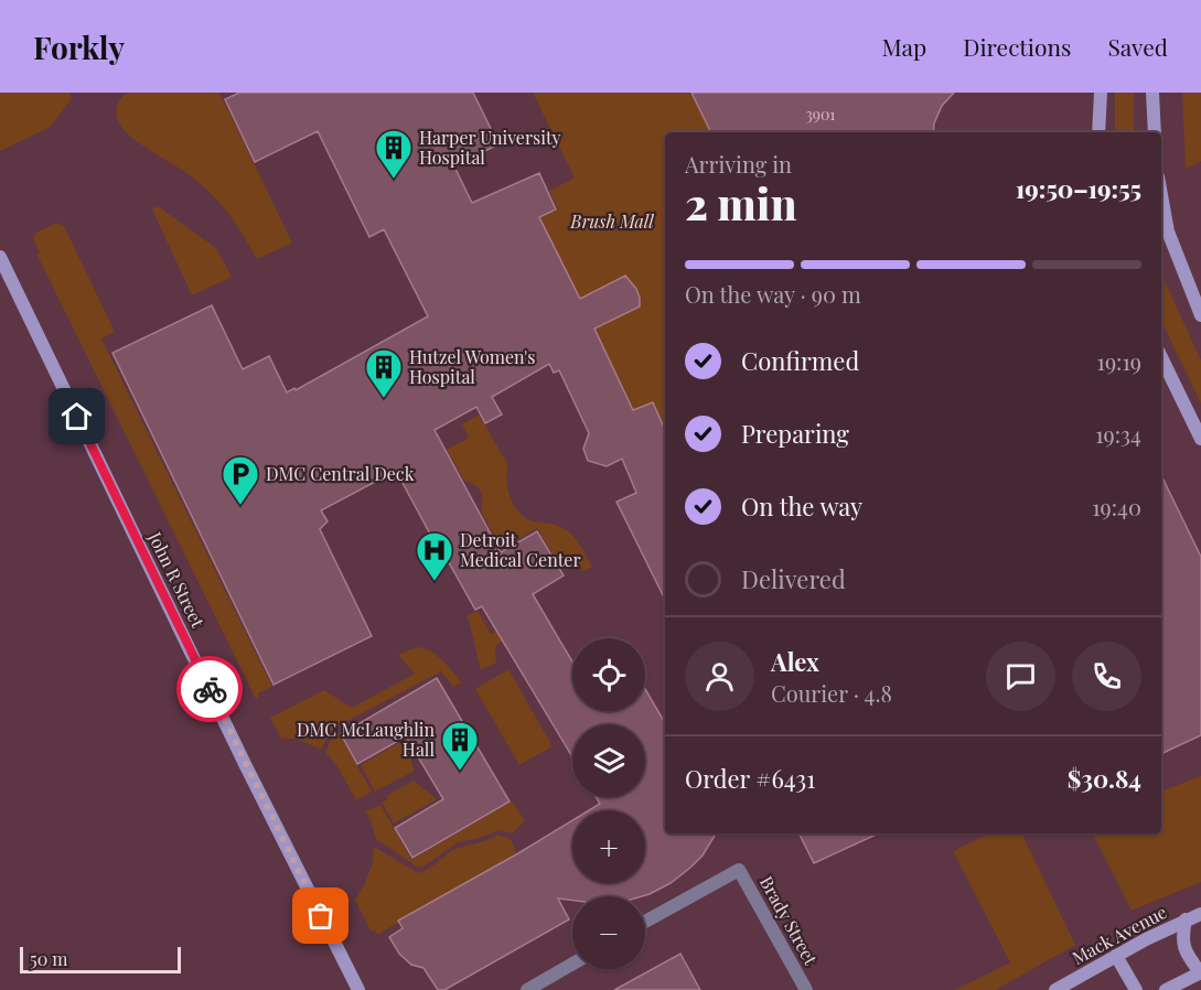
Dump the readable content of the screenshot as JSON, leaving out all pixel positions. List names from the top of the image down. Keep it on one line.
{"streets":{"street":["John R Street","Brady Street","Mack Avenue"]},"parks":["Brush Mall"],"places":{"building":["Harper University Hospital","Hutzel Women's Hospital","DMC McLaughlin Hall"],"parking":["DMC Central Deck"],"hospital":["Detroit Medical Center"]},"house_numbers":["3901"],"scale_bar":"50 m","page":{"header":"Forkly","nav":["Map","Directions","Saved"],"heading":["2 min","Arriving in","19:50–19:55"],"panel":["Alex","Courier · 4.8","Order #6431","$30.84"],"bar":"On the way · 90 m","list":[["Confirmed","19:19"],["Preparing","19:34"],["On the way","19:40"],"Delivered"],"map_buttons":["+","−"],"scale":"50 m"}}
